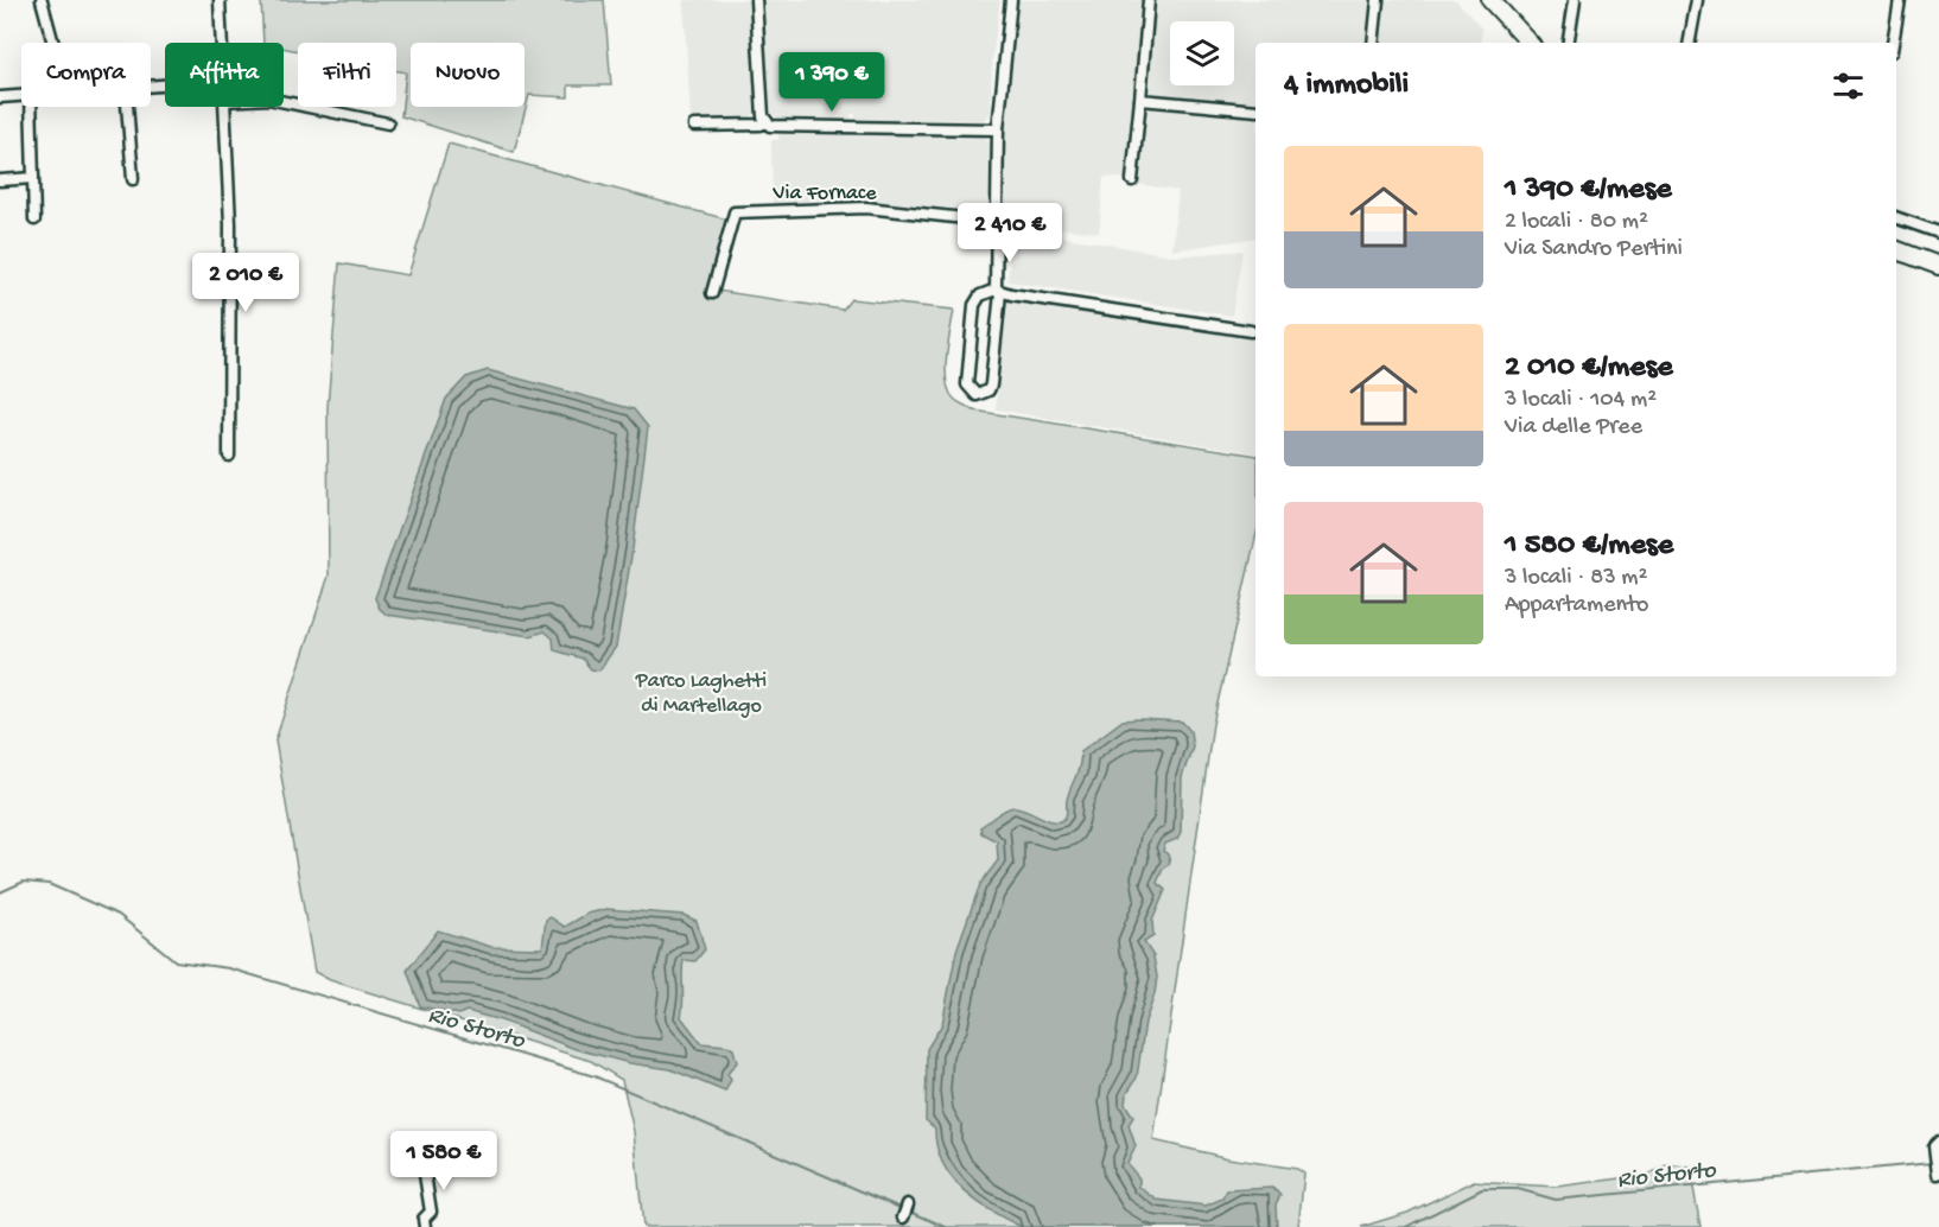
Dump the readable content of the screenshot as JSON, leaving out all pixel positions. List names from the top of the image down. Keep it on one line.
{"streets":{"street":["Via Fornace"]},"water":["Rio Storto"],"parks":["Parco Laghetti di Martellago"],"page":{"chip":["Compra","Affitta","Filtri","Nuovo"],"heading":"4 immobili","price":["1 390 €","2 410 €","2 010 €","1 580 €"],"list":[{"name":"1 390 €/mese","note":"2 locali · 80 m² · Via Sandro Pertini"},{"name":"2 010 €/mese","note":"3 locali · 104 m² · Via delle Pree"},{"name":"1 580 €/mese","note":"3 locali · 83 m² · Appartamento"}]}}
